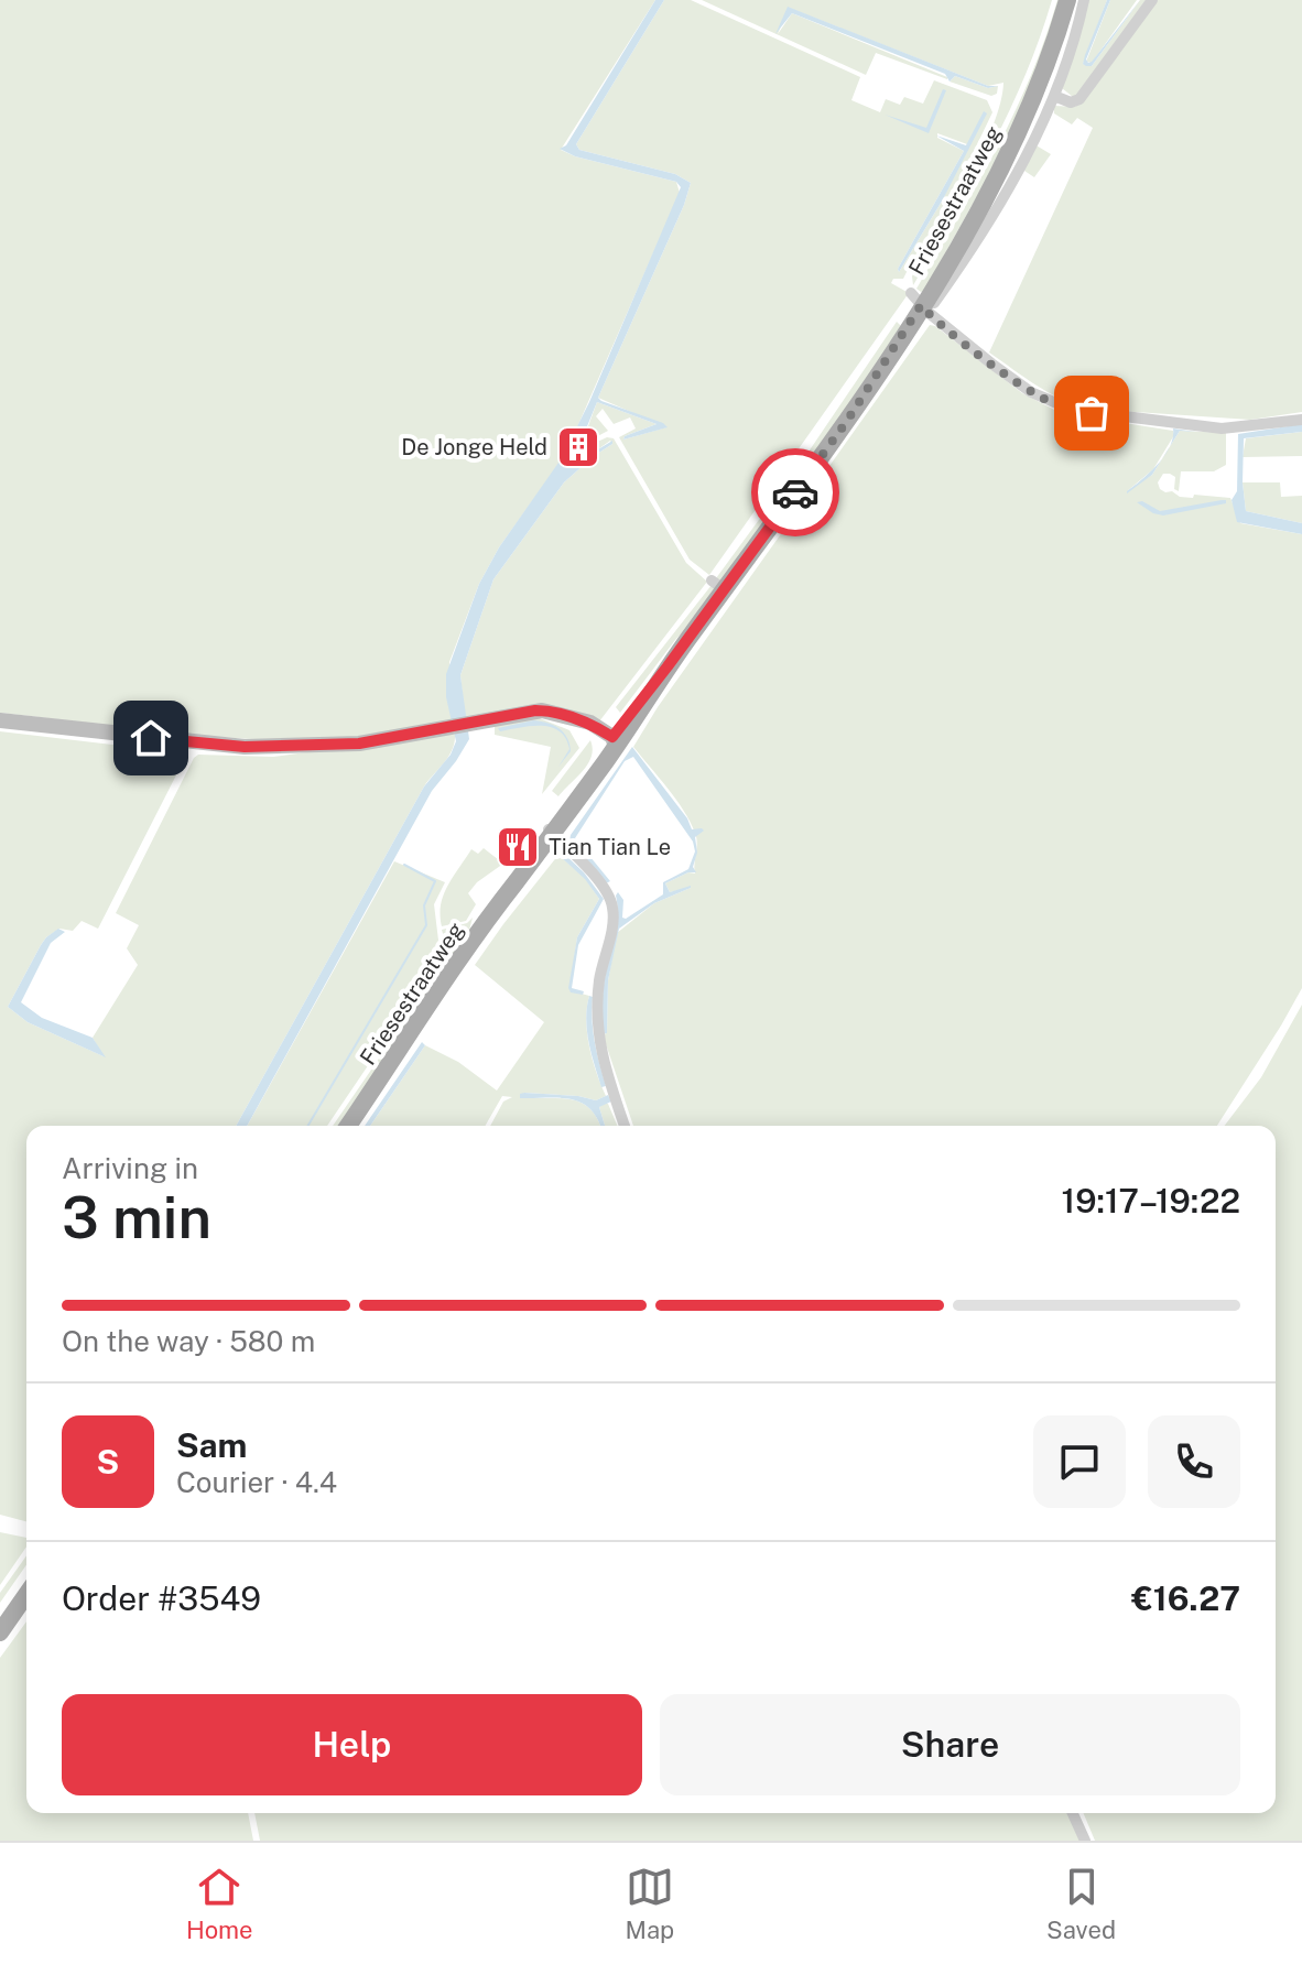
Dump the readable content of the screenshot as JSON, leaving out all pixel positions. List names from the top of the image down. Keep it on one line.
{"streets":{"main road":["Friesestraatweg"]},"places":{"building":["De Jonge Held"],"restaurant":["Tian Tian Le"]},"page":{"heading":["3 min","Arriving in","19:17–19:22"],"panel":["Sam","Courier · 4.4","Order #3549","€16.27"],"bar":"On the way · 580 m","round":"S","buttons":["Help","Share"],"tabs":["Home","Map","Saved"]}}
